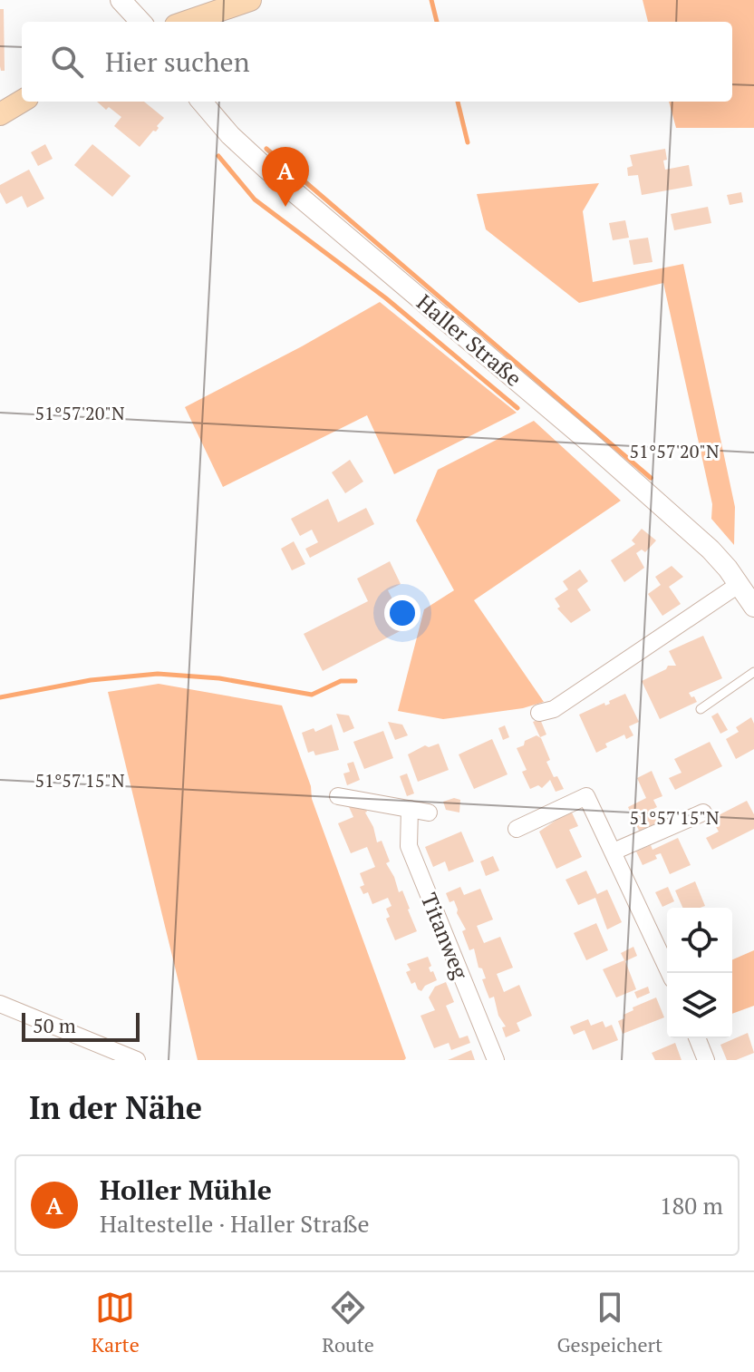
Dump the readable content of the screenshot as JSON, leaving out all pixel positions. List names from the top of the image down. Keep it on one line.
{"streets":{"street":["Haller Straße","Titanweg"]},"scale_bar":"50 m","page":{"search":"Hier suchen","pins":"A","scale":"50 m","heading":"In der Nähe","list":[{"mark":"A","name":"Holler Mühle","note":"Haltestelle · Haller Straße","value":"180 m"}],"nav":["Karte","Route","Gespeichert"]},"coordinates":["51°57'20\"N","51°57'15\"N"]}
